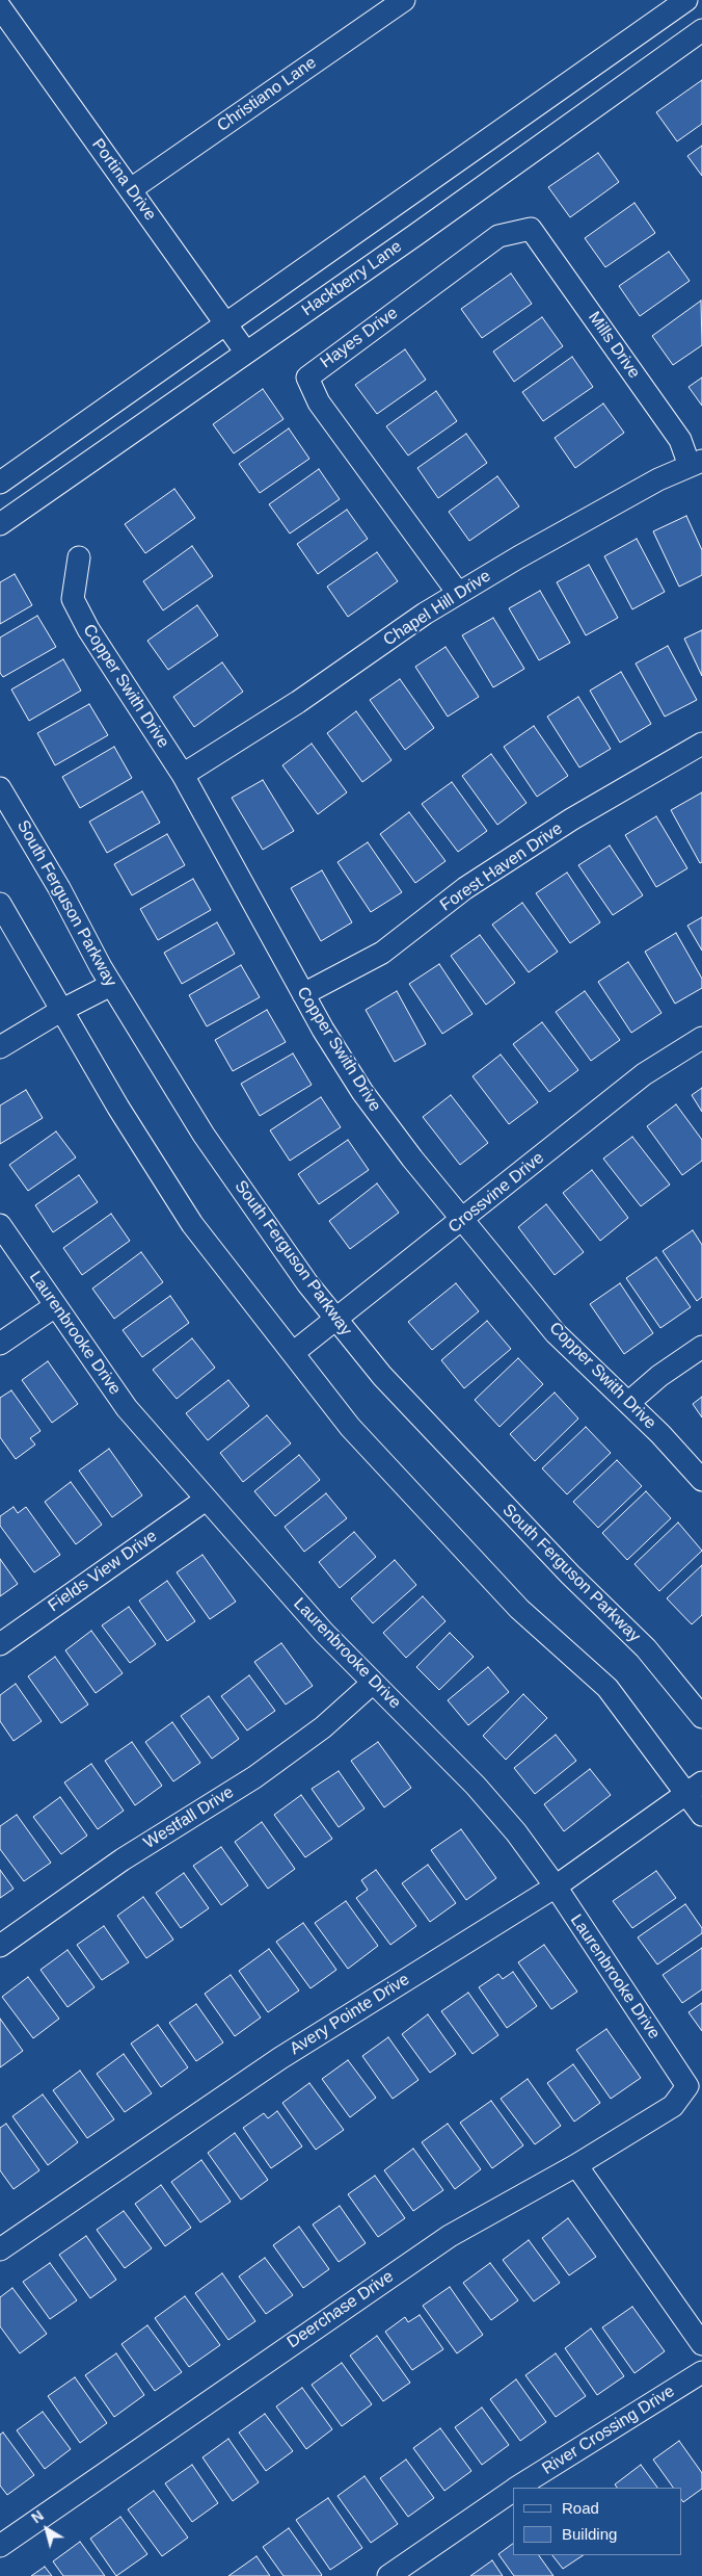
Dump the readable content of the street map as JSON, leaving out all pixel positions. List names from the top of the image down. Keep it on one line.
{"streets":{"street":["Christiano Lane","Portina Drive","Hackberry Lane","Hayes Drive","Mills Drive","Chapel Hill Drive","Copper Swith Drive","Forest Haven Drive","South Ferguson Parkway","Crossvine Drive","Laurenbrooke Drive","Fields View Drive","Westfall Drive","Avery Pointe Drive","Deerchase Drive","River Crossing Drive"]},"crossings":[["Christiano Lane","Portina Drive"],["Portina Drive","Hackberry Lane"],["Hayes Drive","Mills Drive"],["Hayes Drive","Chapel Hill Drive"],["Mills Drive","Chapel Hill Drive"],["Chapel Hill Drive","Copper Swith Drive"],["Copper Swith Drive","Forest Haven Drive"],["Copper Swith Drive","Crossvine Drive"],["South Ferguson Parkway","Crossvine Drive"],["Laurenbrooke Drive","Fields View Drive"],["Laurenbrooke Drive","Westfall Drive"],["Laurenbrooke Drive","Avery Pointe Drive"],["Laurenbrooke Drive","Deerchase Drive"]],"legend":["Road","Building"],"north":"top left"}
